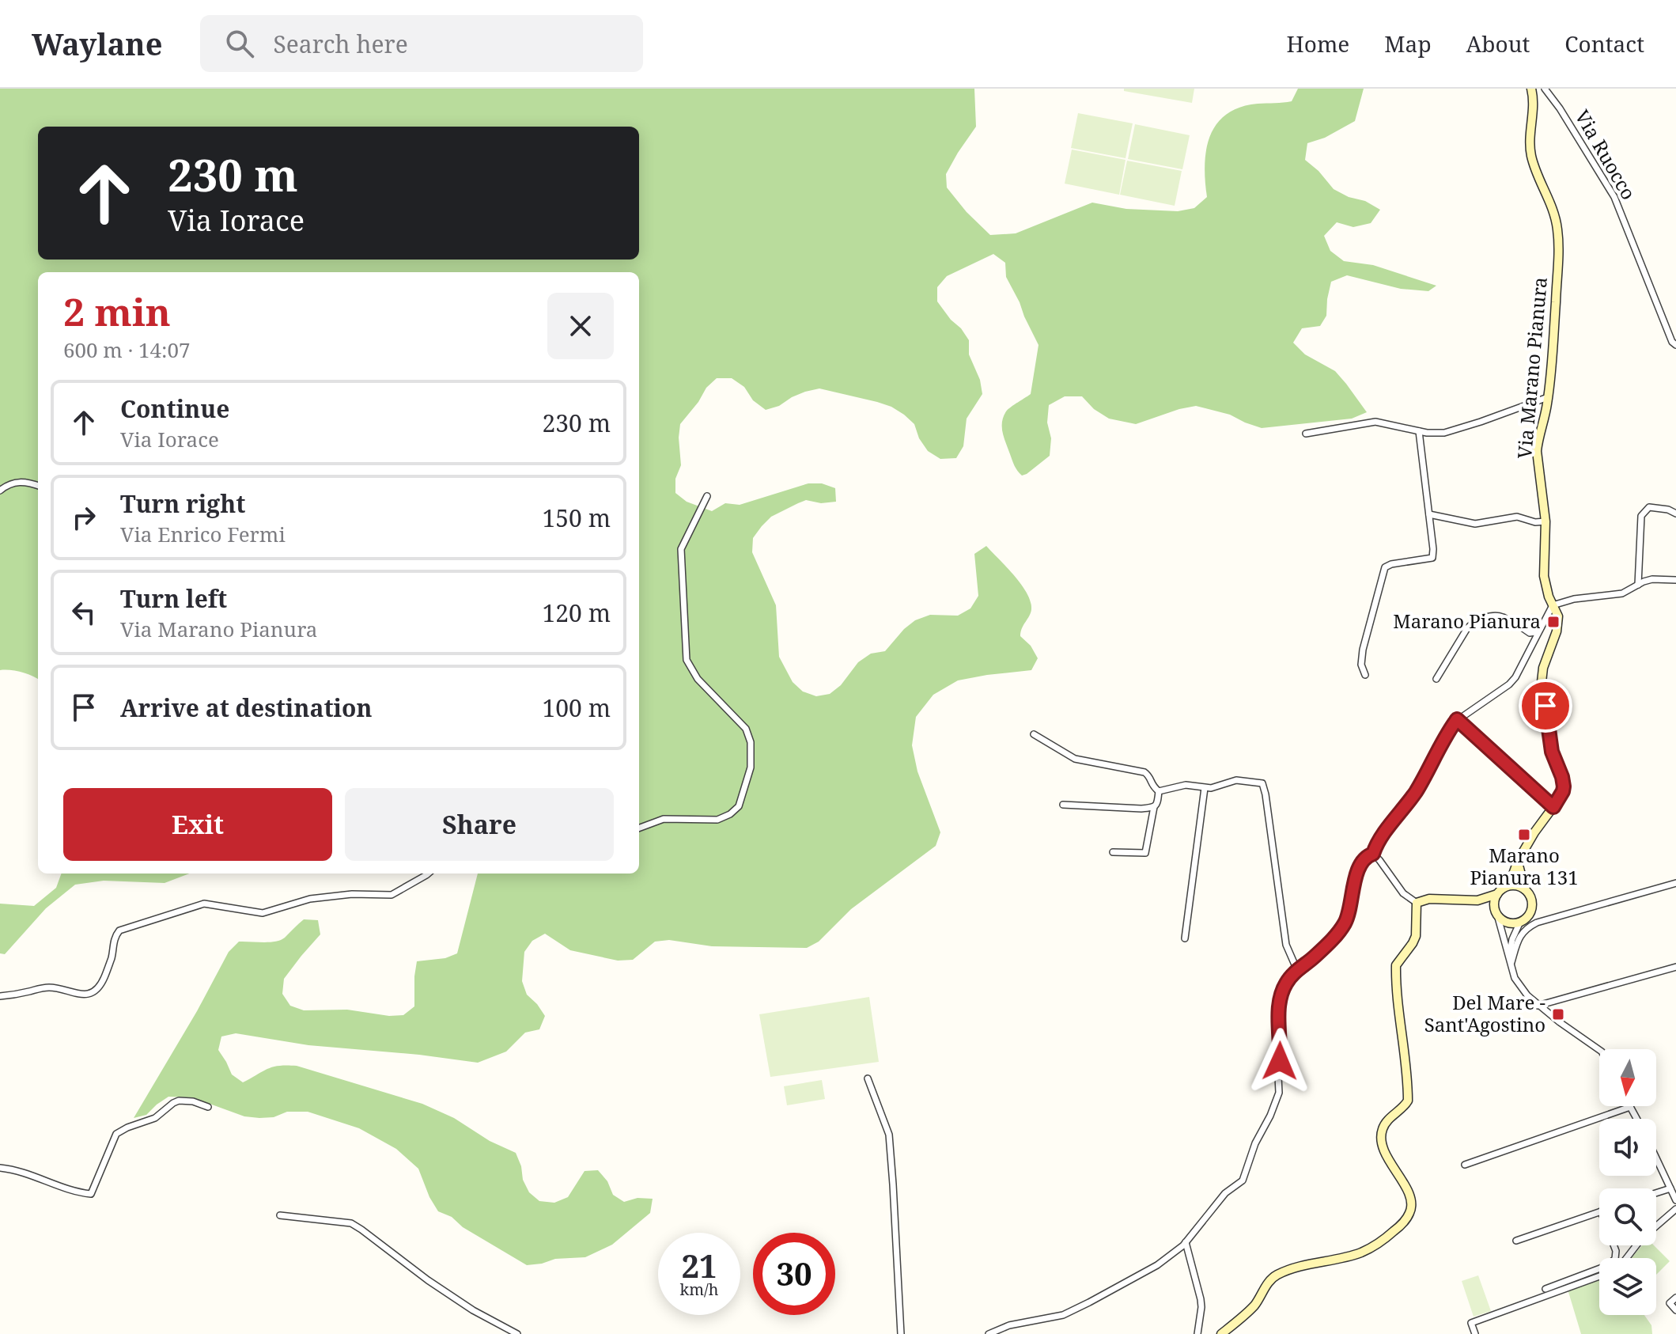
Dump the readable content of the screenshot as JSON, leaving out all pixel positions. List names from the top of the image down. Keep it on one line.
{"streets":{"street":["Via Ruocco","Via Marano Pianura"]},"places":{"transit":["Marano Pianura","Marano Pianura 131","Del Mare - Sant'Agostino"]},"north":"bottom","page":{"header":"Waylane","search":"Search here","nav":["Home","Map","About","Contact"],"turn":["230 m","Via Iorace"],"heading":["2 min","600 m · 14:07"],"list":[{"name":"Continue","note":"Via Iorace","value":"230 m"},{"name":"Turn right","note":"Via Enrico Fermi","value":"150 m"},{"name":"Turn left","note":"Via Marano Pianura","value":"120 m"},{"name":"Arrive at destination","value":"100 m"}],"buttons":["Exit","Share"],"speed":"21 km/h","limit":"30"}}
